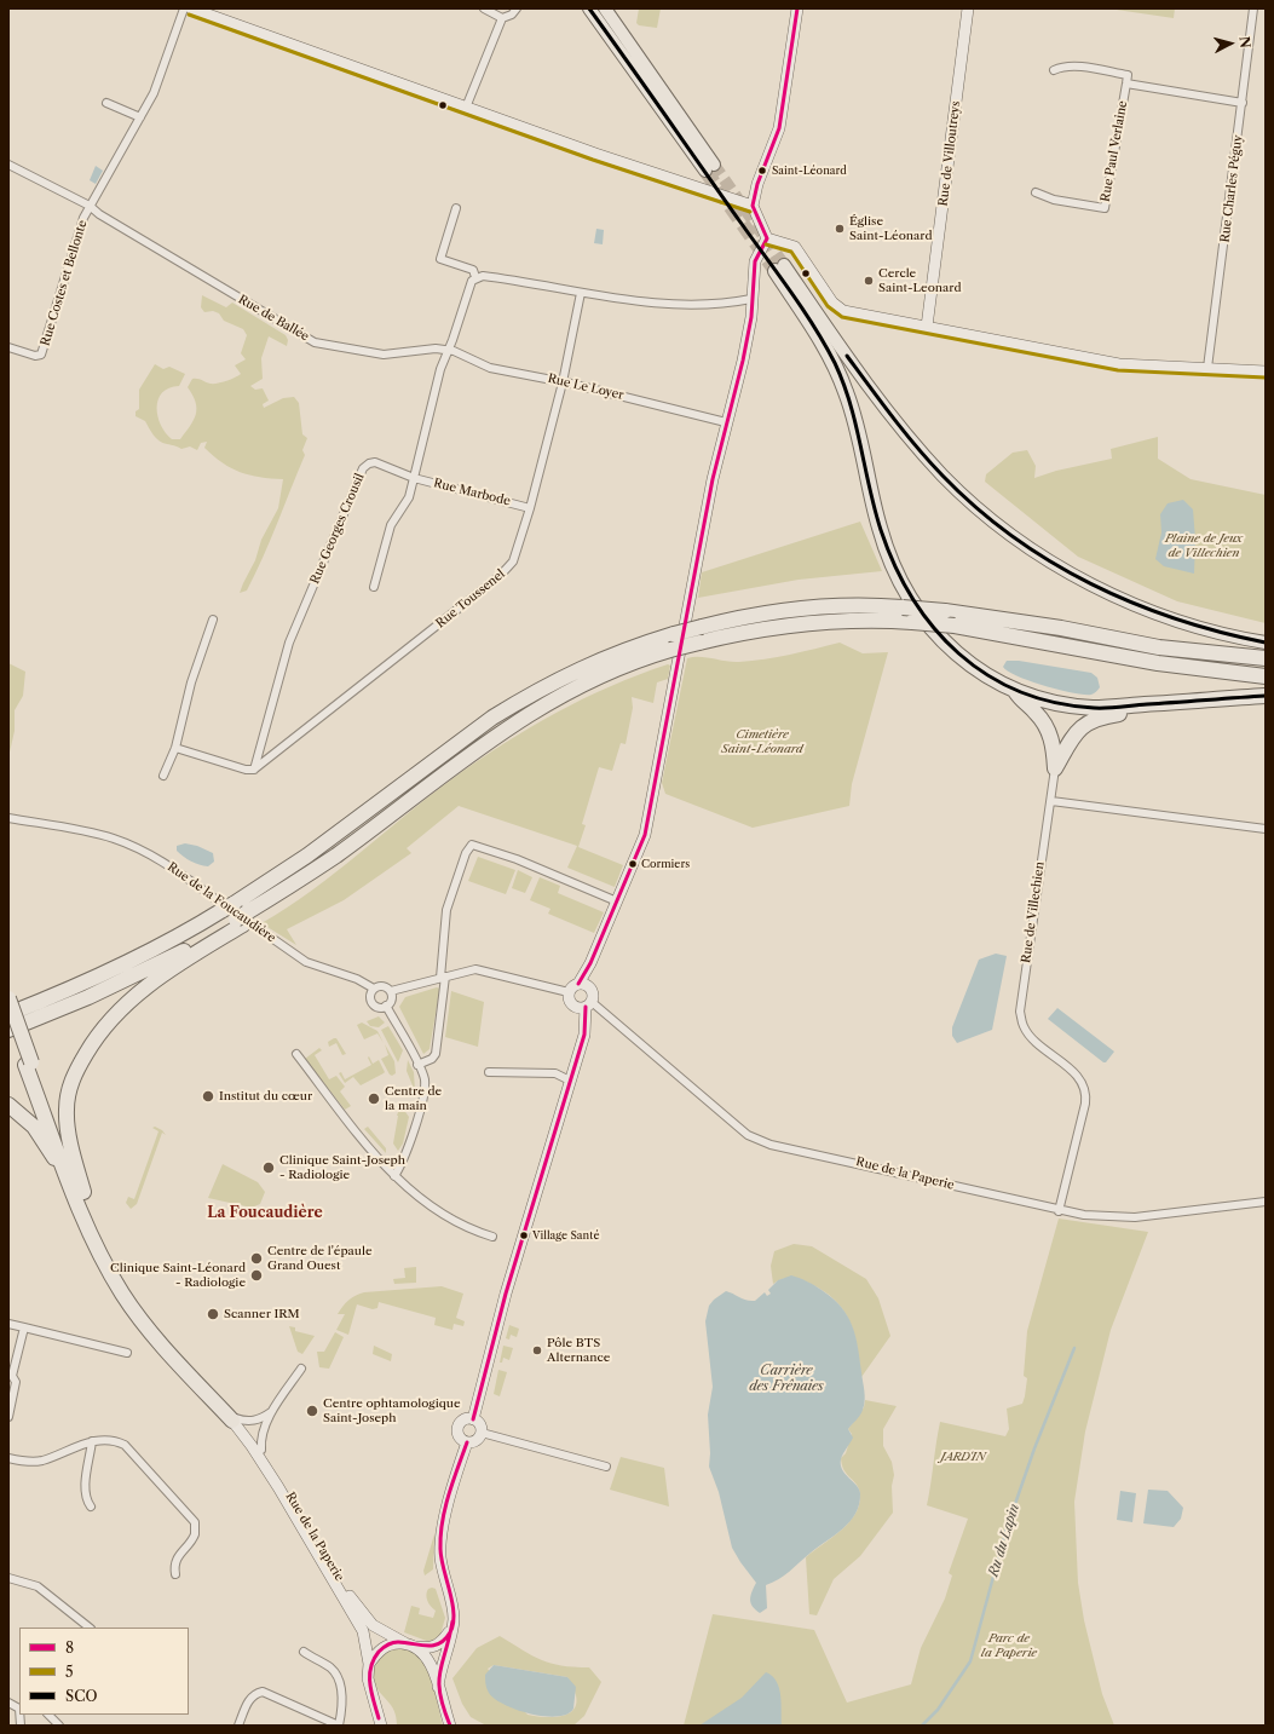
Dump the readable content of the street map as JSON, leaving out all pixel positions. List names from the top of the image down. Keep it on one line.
{"streets":{"street":["Rue Paul Verlaine","Rue de Villoutreys","Rue Charles Péguy","Rue Costes et Bellonte","Rue de Ballée","Rue Le Loyer","Rue Marbode","Rue Georges Crousil","Rue Toussenel","Rue de la Foucaudière","Rue de Villechien","Rue de la Paperie"]},"crossings":[["Rue Paul Verlaine","Rue Charles Péguy"],["Rue Costes et Bellonte","Rue de Ballée"],["Rue de Ballée","Rue Le Loyer"],["Rue Le Loyer","Rue Toussenel"],["Rue Marbode","Rue Georges Crousil"],["Rue Marbode","Rue Toussenel"],["Rue Georges Crousil","Rue Toussenel"],["Rue de la Foucaudière","Rue de la Paperie"],["Rue de Villechien","Rue de la Paperie"]],"districts":["La Foucaudière"],"water":["Carrière des Frênaies","Ru du Lapin"],"parks":["Plaine de Jeux de Villechien","Cimetière Saint-Léonard","JARD'IN","Parc de la Paperie"],"places":["Saint-Léonard","Église Saint-Léonard","Cercle Saint-Leonard","Cormiers","Institut du cœur","Centre de la main","Clinique Saint-Joseph - Radiologie","Village Santé","Centre de l'épaule Grand Ouest","Clinique Saint-Léonard - Radiologie","Scanner IRM","Pôle BTS Alternance","Centre ophtamologique Saint-Joseph"],"lines":["transit line 8","transit line SCO","transit line 5"],"legend":["8","5","SCO"],"north":"right"}
